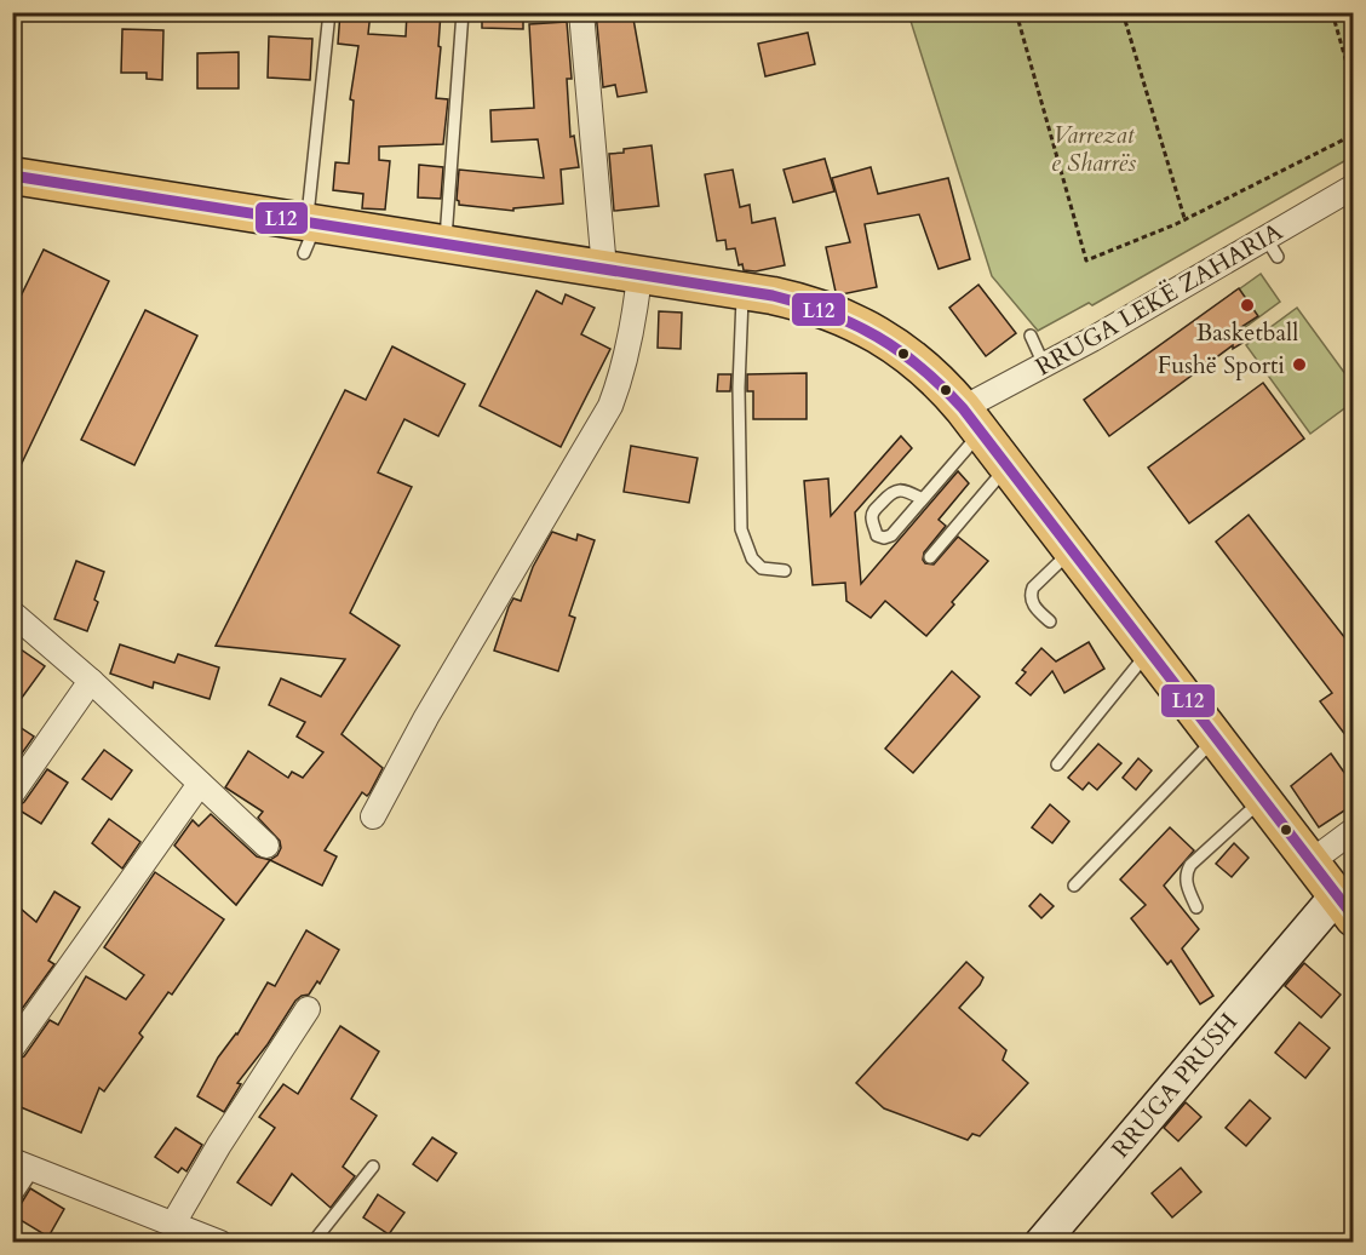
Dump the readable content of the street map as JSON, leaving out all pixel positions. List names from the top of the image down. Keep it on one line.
{"streets":{"street":["RRUGA LEKË ZAHARIA","RRUGA PRUSH"]},"parks":["Varrezat e Sharrës"],"places":["Basketball","Fushë Sporti"],"lines":["transit line L12"]}
